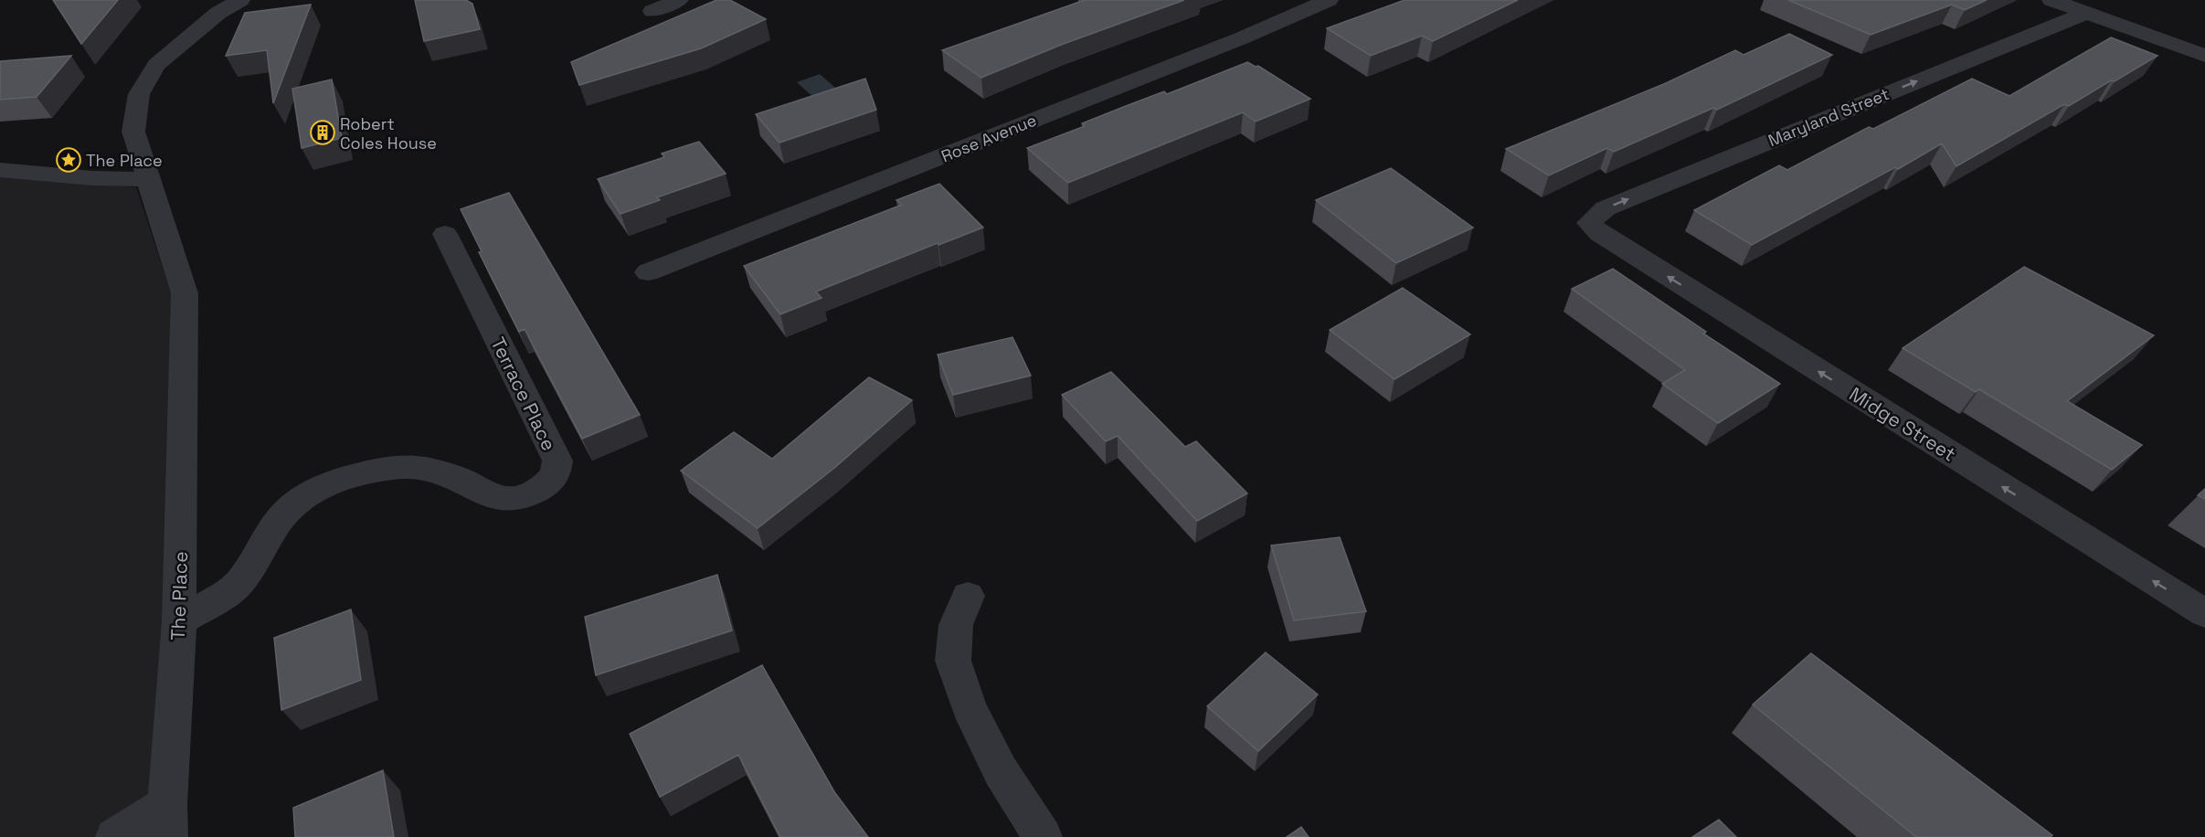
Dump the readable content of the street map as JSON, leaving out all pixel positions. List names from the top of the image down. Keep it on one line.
{"streets":{"street":["Maryland Street","Rose Avenue","Terrace Place","Midge Street","The Place"]},"crossings":[["Maryland Street","Midge Street"],["Terrace Place","The Place"]],"one_way":["Maryland Street","Midge Street"],"places":{"building":["Robert Coles House"],"place":["The Place"]}}
